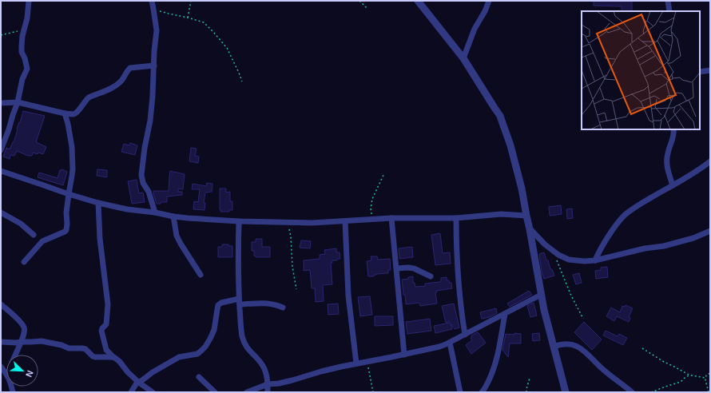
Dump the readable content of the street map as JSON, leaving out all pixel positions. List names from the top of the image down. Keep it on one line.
{"north":"bottom right"}
